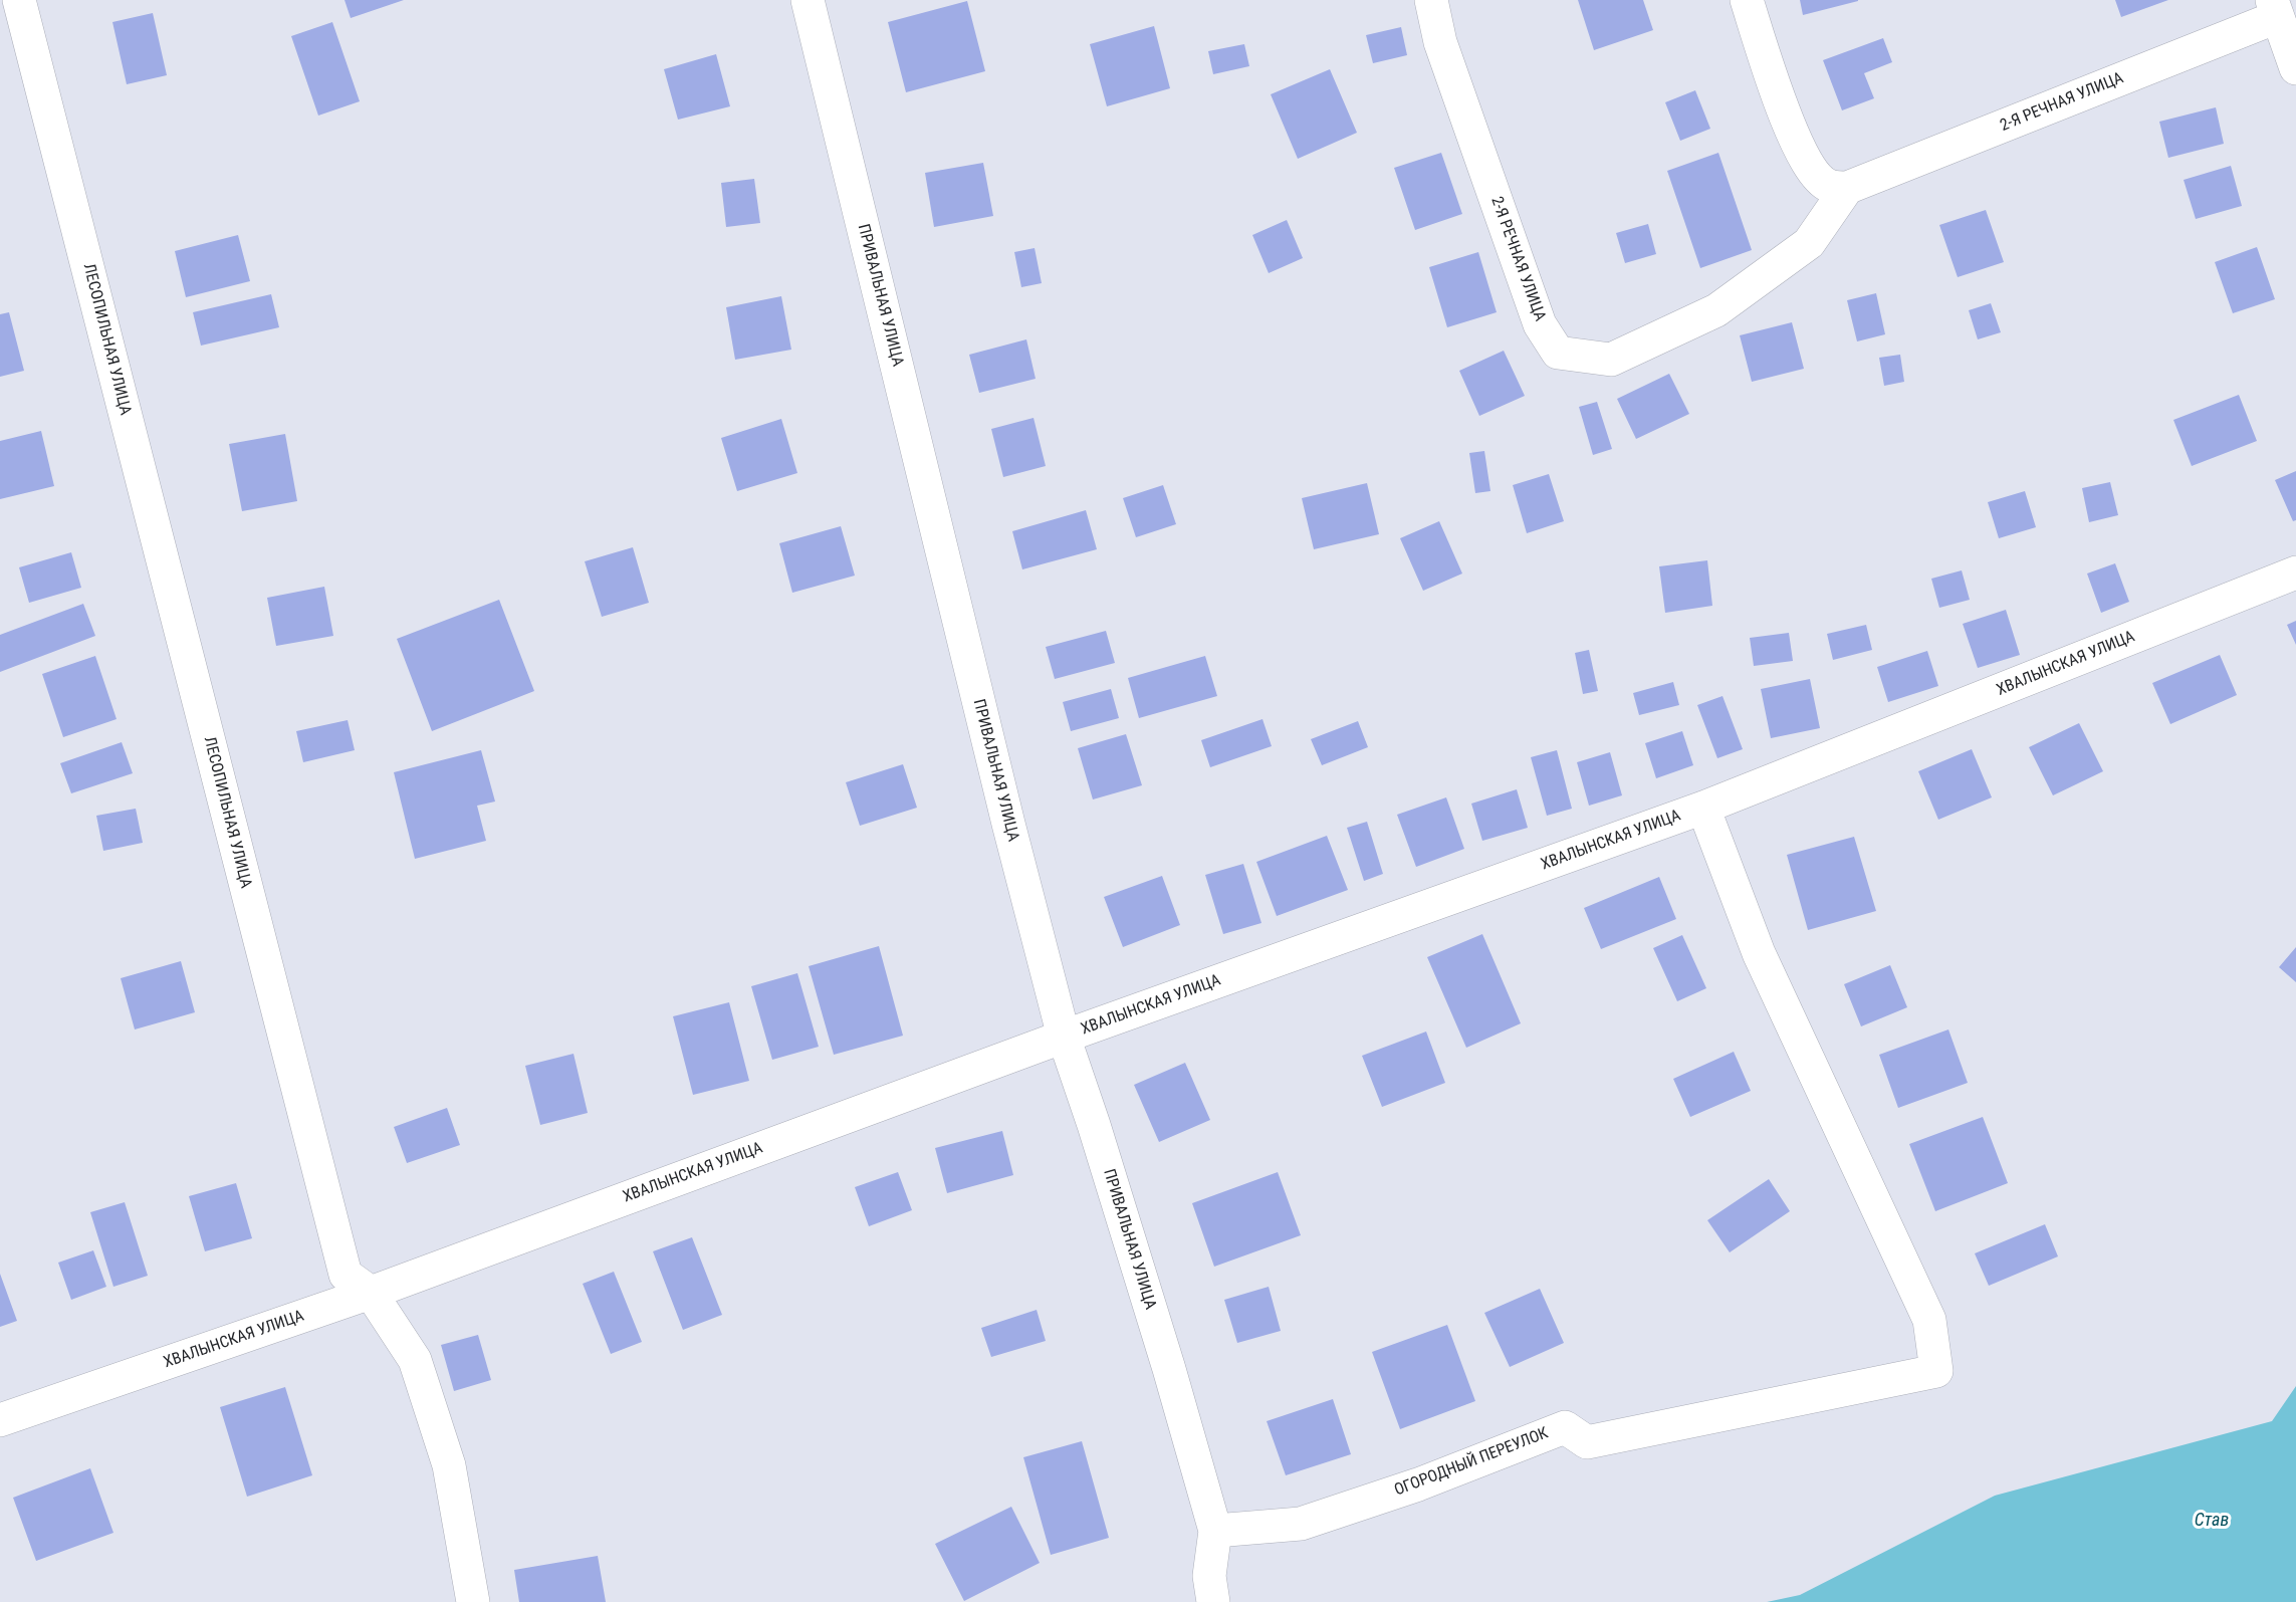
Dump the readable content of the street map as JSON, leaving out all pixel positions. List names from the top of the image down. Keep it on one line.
{"streets":{"street":["2-Я РЕЧНАЯ УЛИЦА","ПРИВАЛЬНАЯ УЛИЦА","ЛЕСОПИЛЬНАЯ УЛИЦА","ХВАЛЫНСКАЯ УЛИЦА","ОГОРОДНЫЙ ПЕРЕУЛОК"]},"crossings":[["ПРИВАЛЬНАЯ УЛИЦА","ХВАЛЫНСКАЯ УЛИЦА"],["ПРИВАЛЬНАЯ УЛИЦА","ОГОРОДНЫЙ ПЕРЕУЛОК"],["ЛЕСОПИЛЬНАЯ УЛИЦА","ХВАЛЫНСКАЯ УЛИЦА"],["ХВАЛЫНСКАЯ УЛИЦА","ОГОРОДНЫЙ ПЕРЕУЛОК"]],"water":["Став"]}
